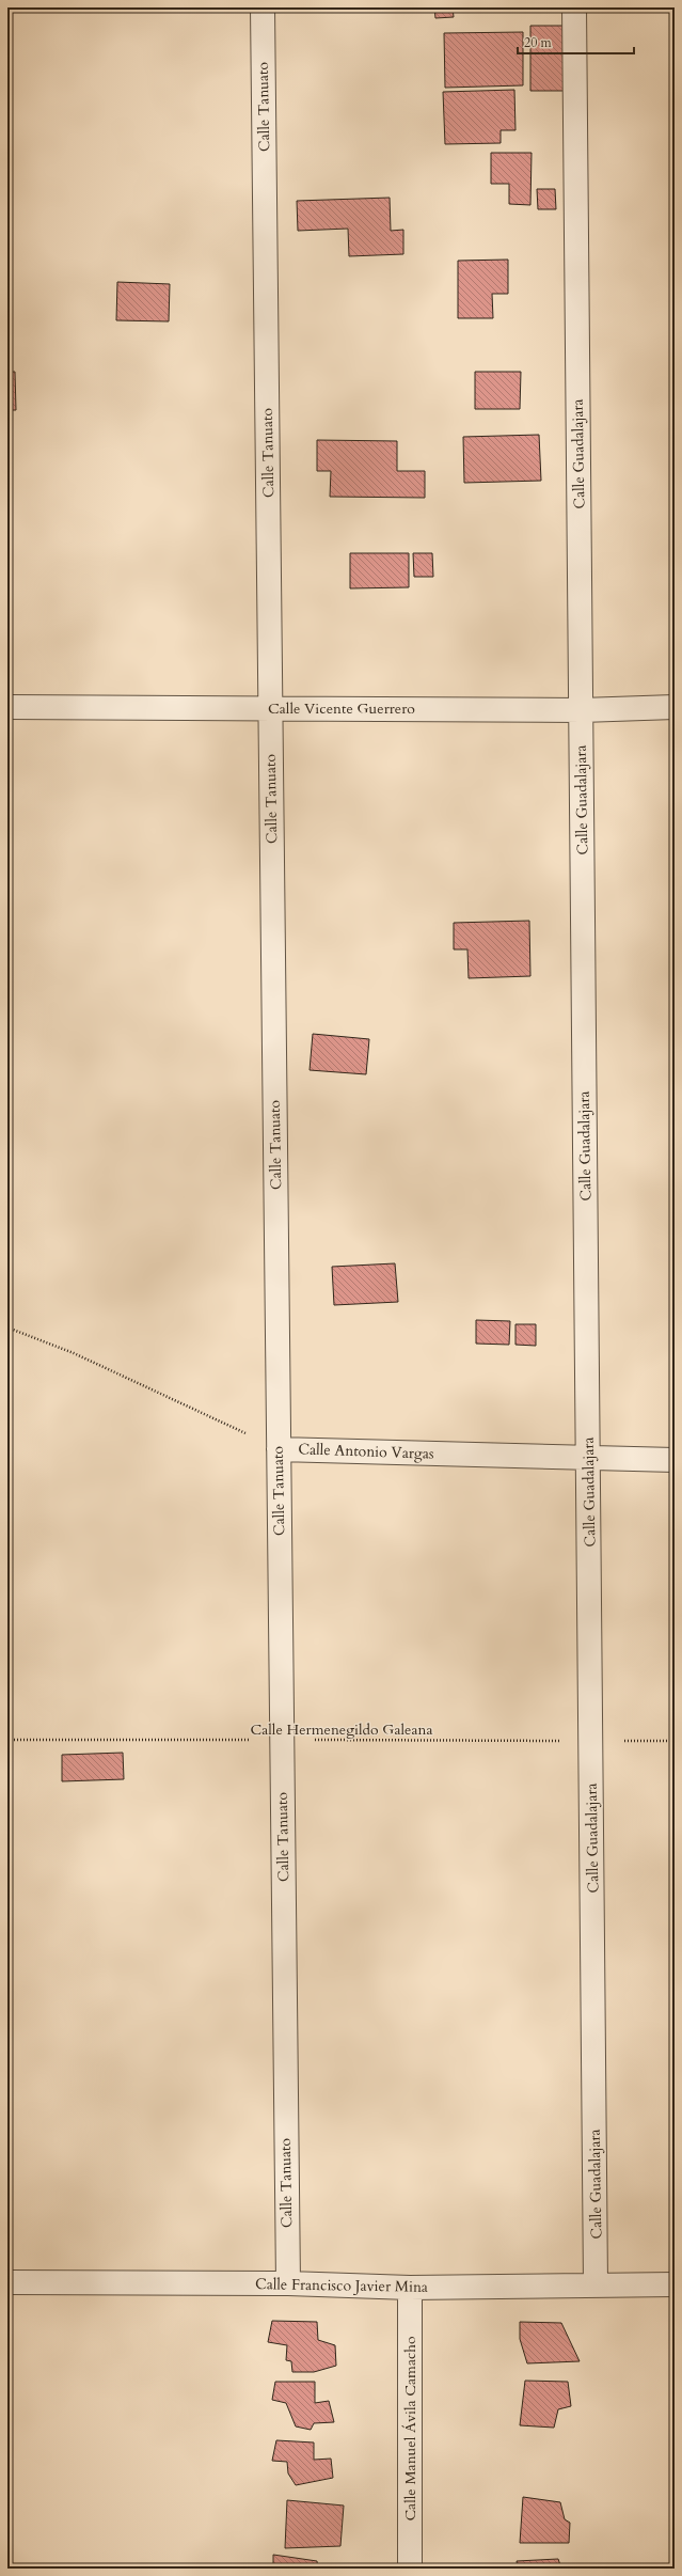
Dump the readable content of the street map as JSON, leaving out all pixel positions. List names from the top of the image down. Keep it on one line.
{"streets":{"street":["Calle Tanuato","Calle Guadalajara","Calle Vicente Guerrero","Calle Antonio Vargas","Calle Francisco Javier Mina","Calle Manuel Ávila Camacho"],"path":["Calle Hermenegildo Galeana"]},"crossings":[["Calle Tanuato","Calle Vicente Guerrero"],["Calle Tanuato","Calle Antonio Vargas"],["Calle Tanuato","Calle Hermenegildo Galeana"],["Calle Tanuato","Calle Francisco Javier Mina"],["Calle Guadalajara","Calle Vicente Guerrero"],["Calle Guadalajara","Calle Antonio Vargas"],["Calle Guadalajara","Calle Hermenegildo Galeana"],["Calle Guadalajara","Calle Francisco Javier Mina"],["Calle Francisco Javier Mina","Calle Manuel Ávila Camacho"]],"scale_bar":"20 m"}
